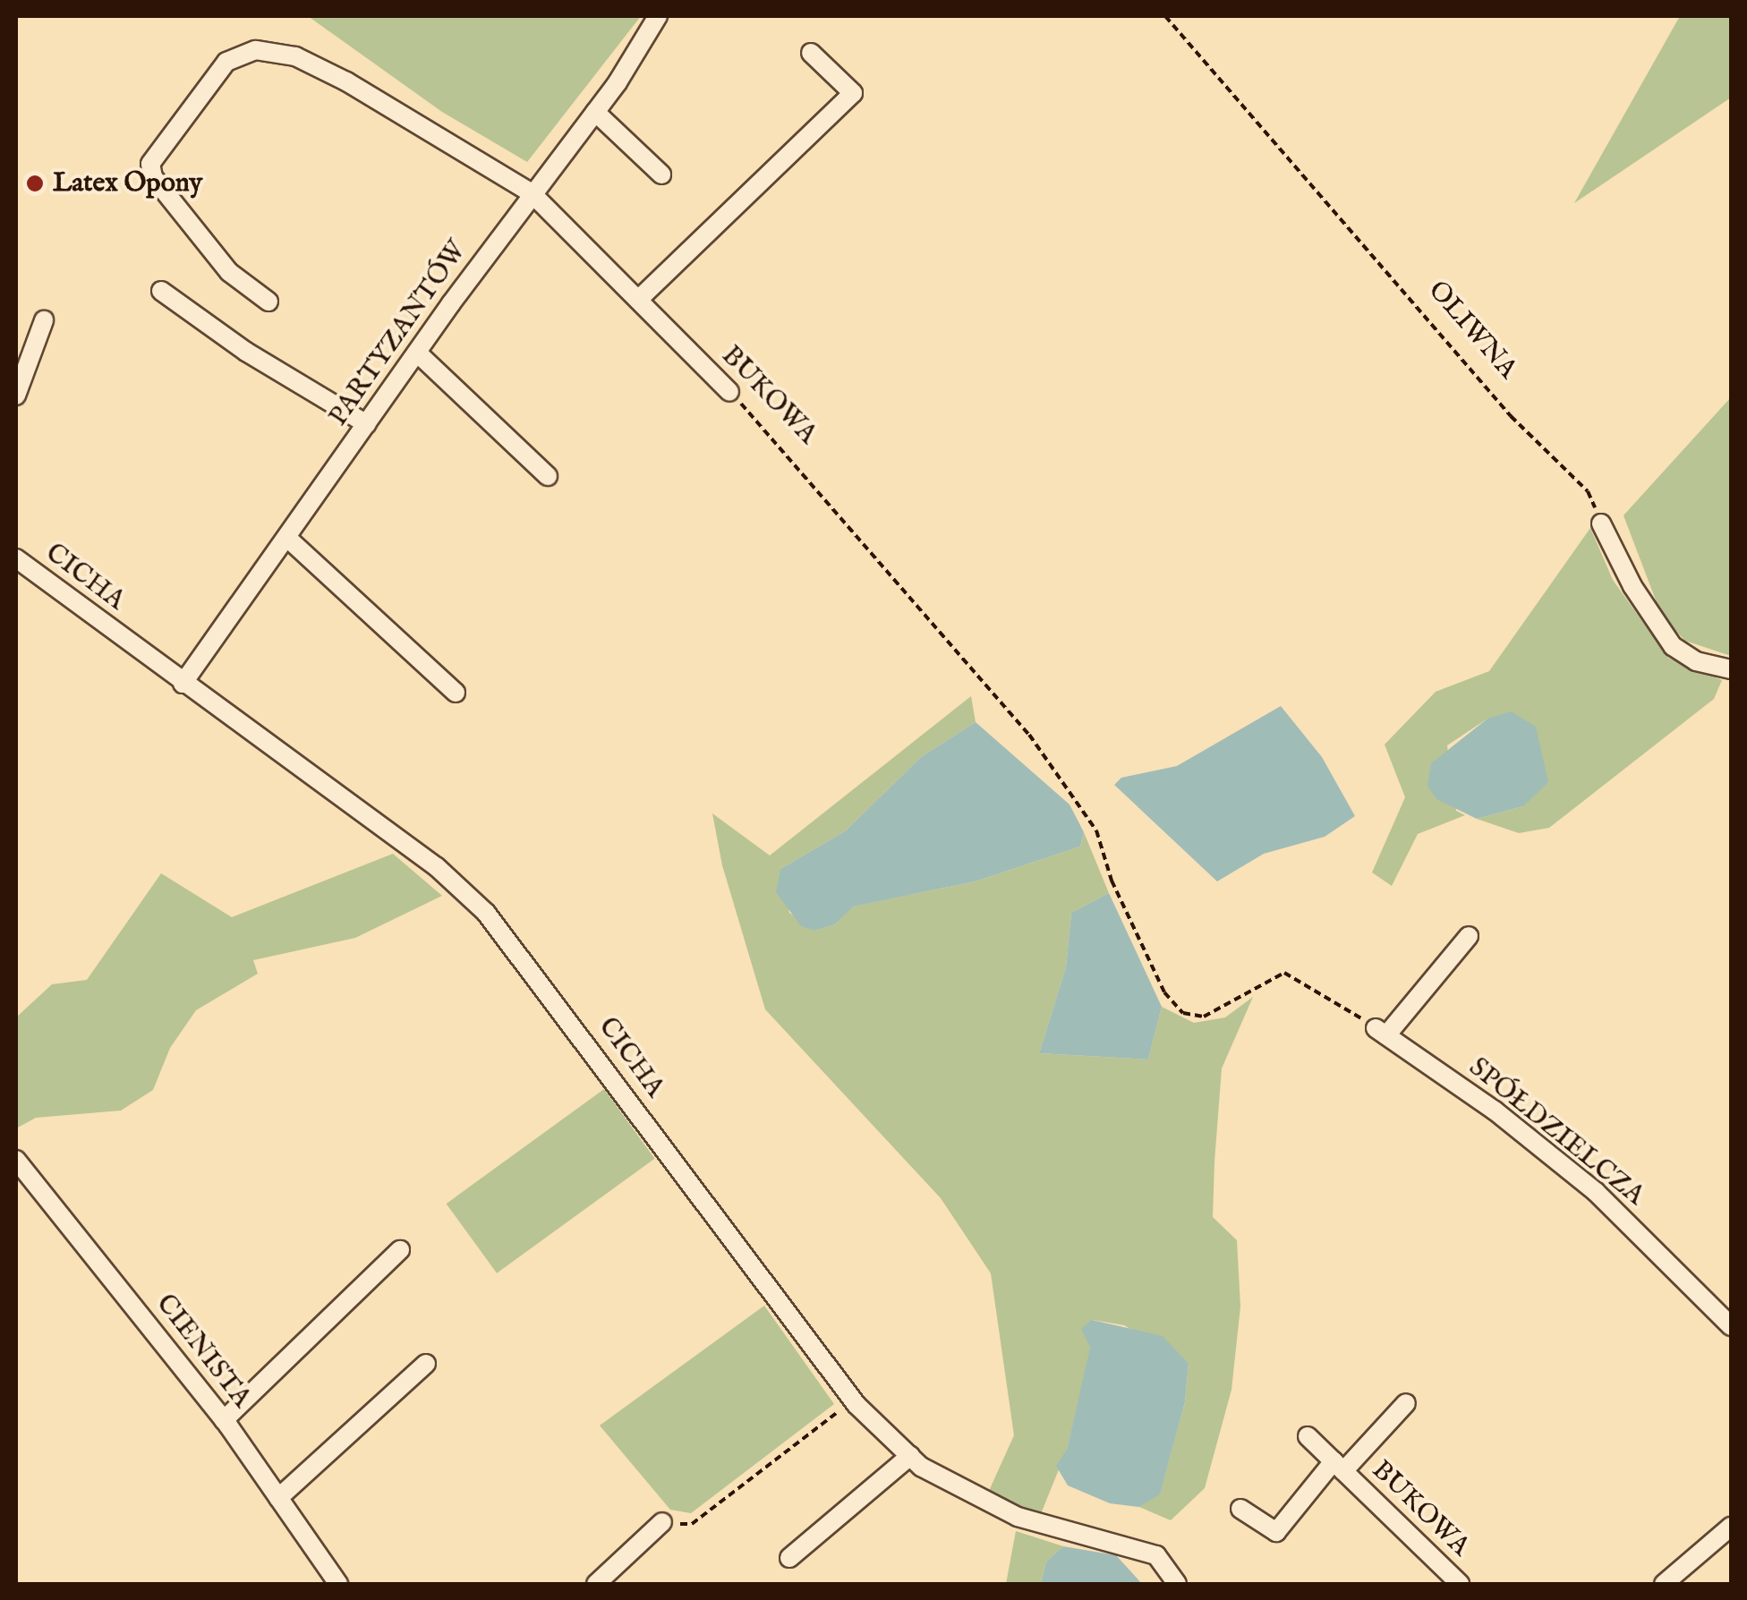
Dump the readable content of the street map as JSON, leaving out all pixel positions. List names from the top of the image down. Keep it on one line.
{"streets":{"street":["PARTYZANTÓW","BUKOWA","CICHA","SPÓŁDZIELCZA","CIENISTA"],"path":["OLIWNA"]},"crossings":[["PARTYZANTÓW","BUKOWA"],["PARTYZANTÓW","CICHA"],["BUKOWA","SPÓŁDZIELCZA"]],"places":["Latex Opony"]}
